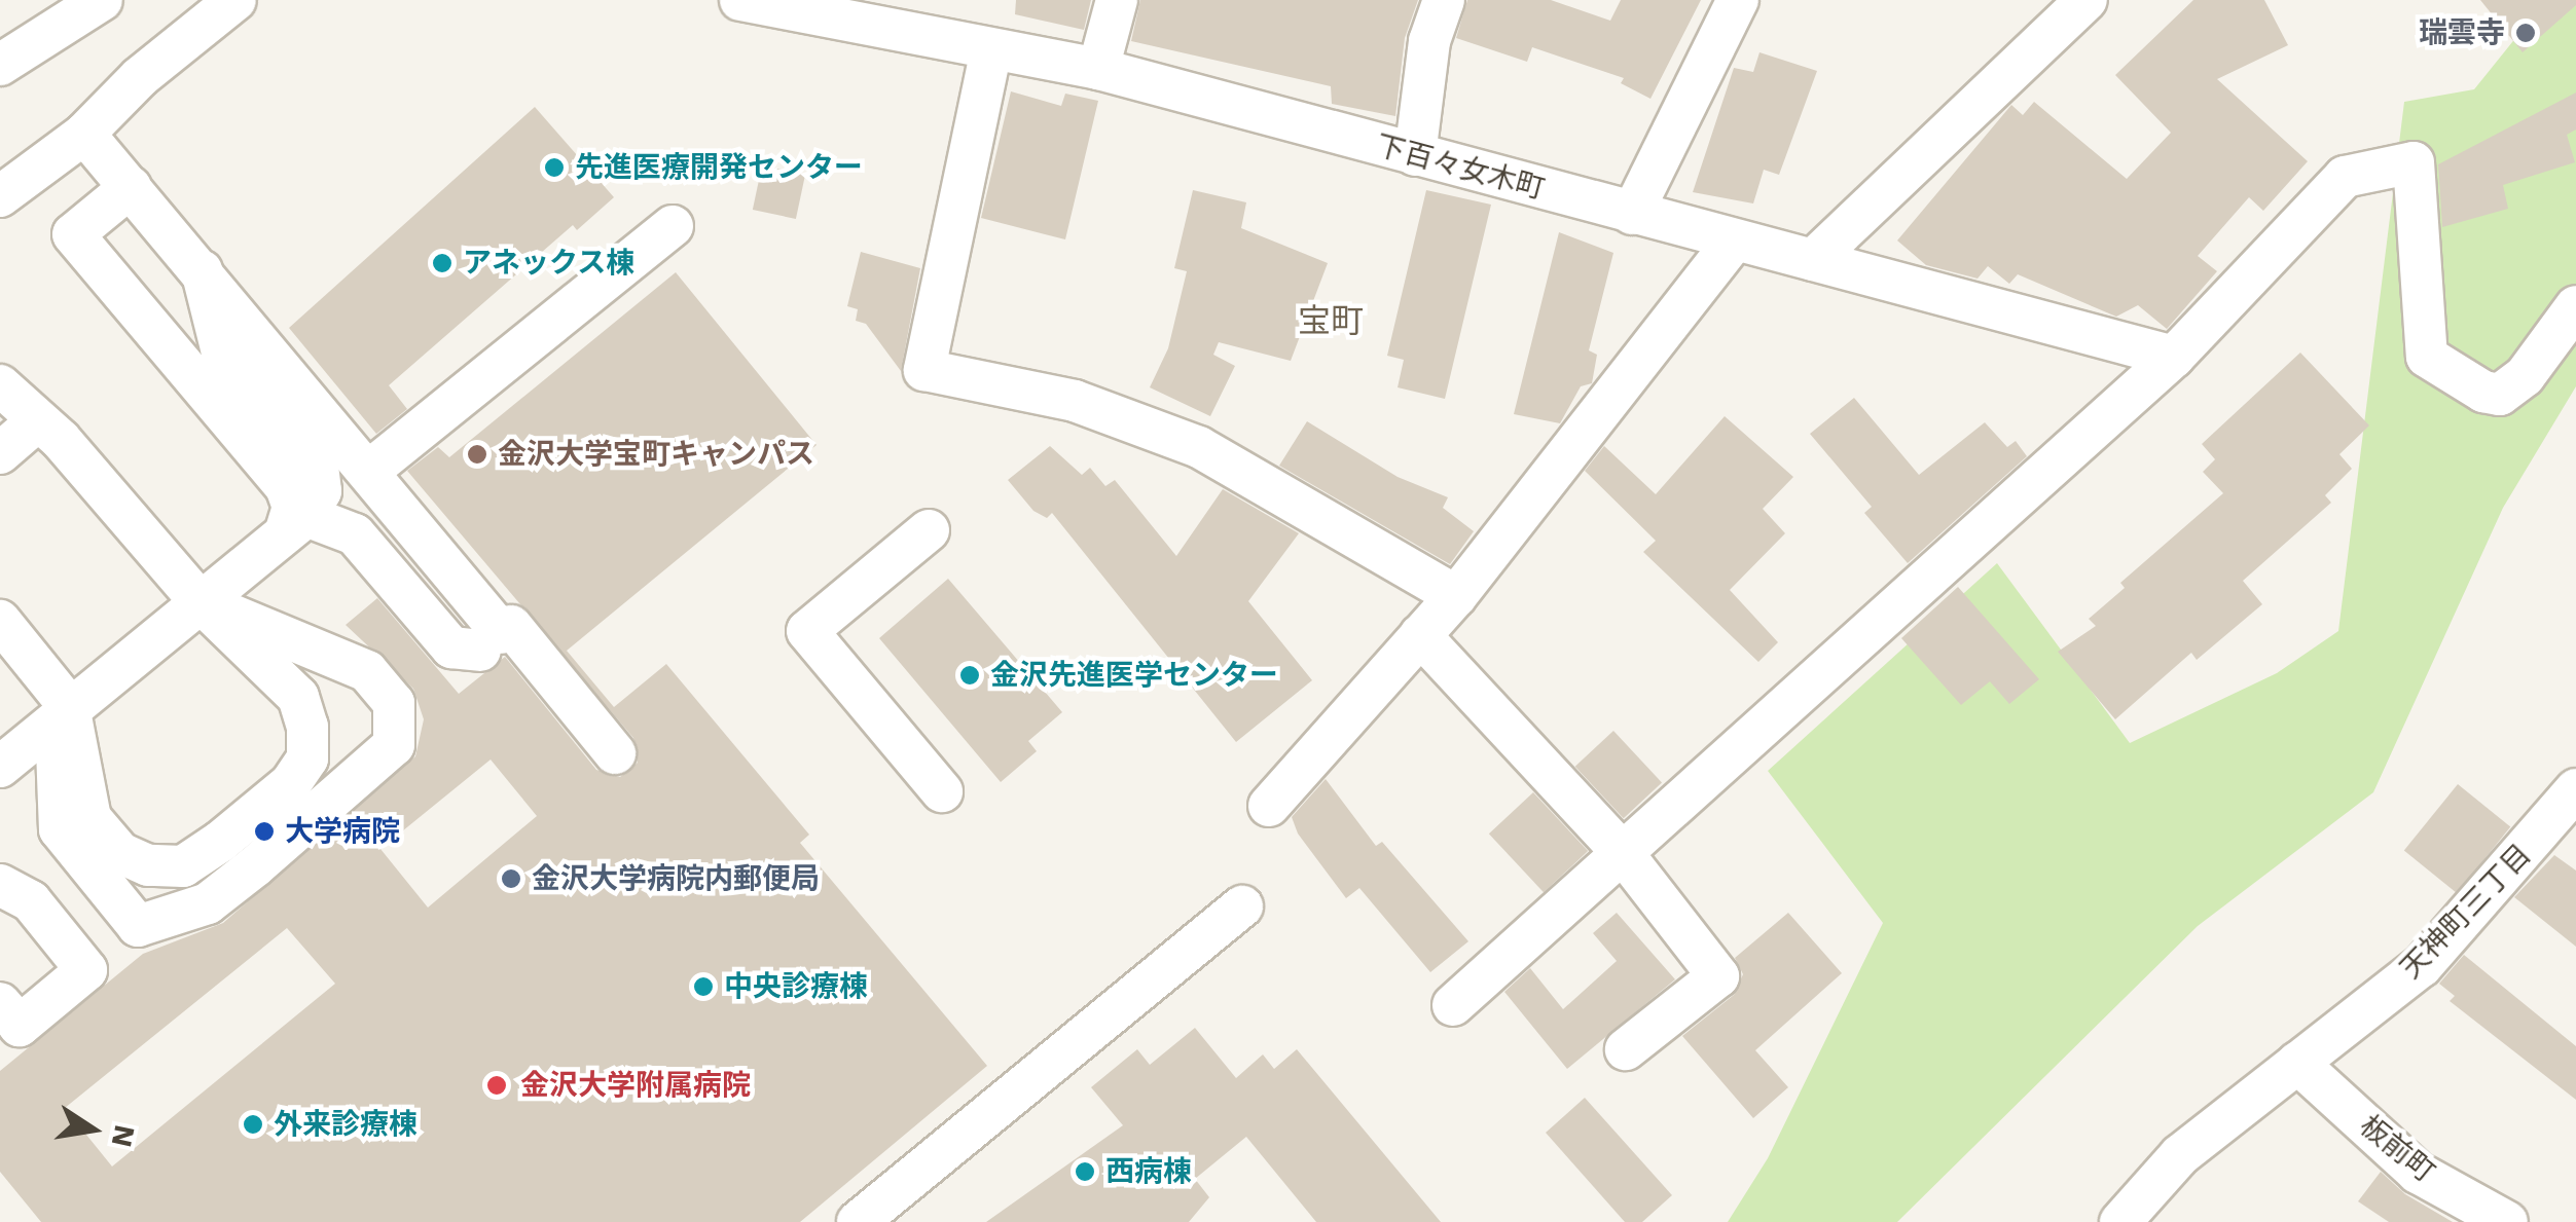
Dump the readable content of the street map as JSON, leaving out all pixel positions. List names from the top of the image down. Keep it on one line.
{"streets":{"street":["下百々女木町","天神町三丁目","板前町"]},"crossings":[["天神町三丁目","板前町"]],"districts":["宝町"],"places":["瑞雲寺","先進医療開発センター","アネックス棟","金沢大学宝町キャンパス","金沢先進医学センター","大学病院","金沢大学病院内郵便局","中央診療棟","金沢大学附属病院","外来診療棟","西病棟"],"north":"right"}
